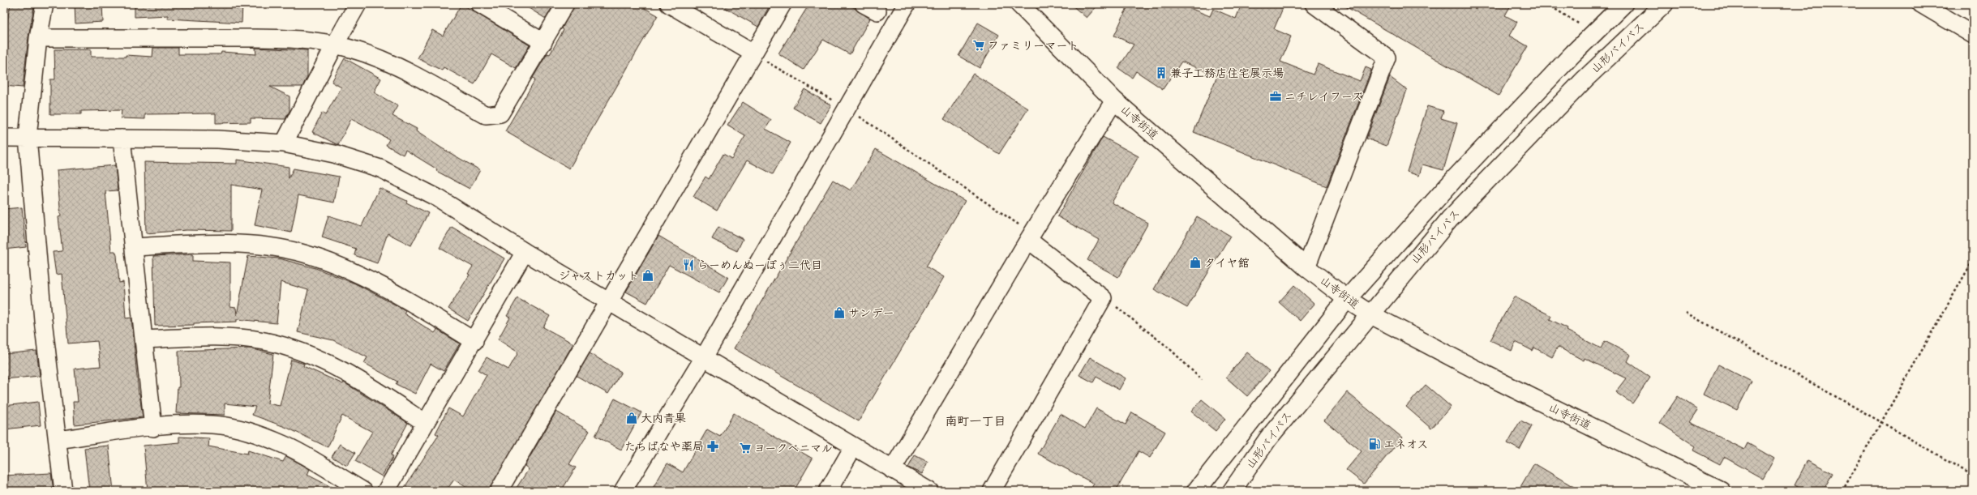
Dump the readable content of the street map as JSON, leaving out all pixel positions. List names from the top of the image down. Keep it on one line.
{"streets":{"main road":["山形バイパス","山寺街道"]},"crossings":[["山形バイパス","山寺街道"]],"districts":["南町一丁目"],"places":{"supermarket":["ファミリーマート","ヨークベニマル"],"building":["兼子工務店住宅展示場"],"office":["ニチレイフーズ"],"shop":["タイヤ館","ジャストカット","サンデー","大内青果"],"restaurant":["らーめんぬーぼぅ二代目"],"fuel station":["エネオス"],"pharmacy":["たちばなや薬局"]}}
